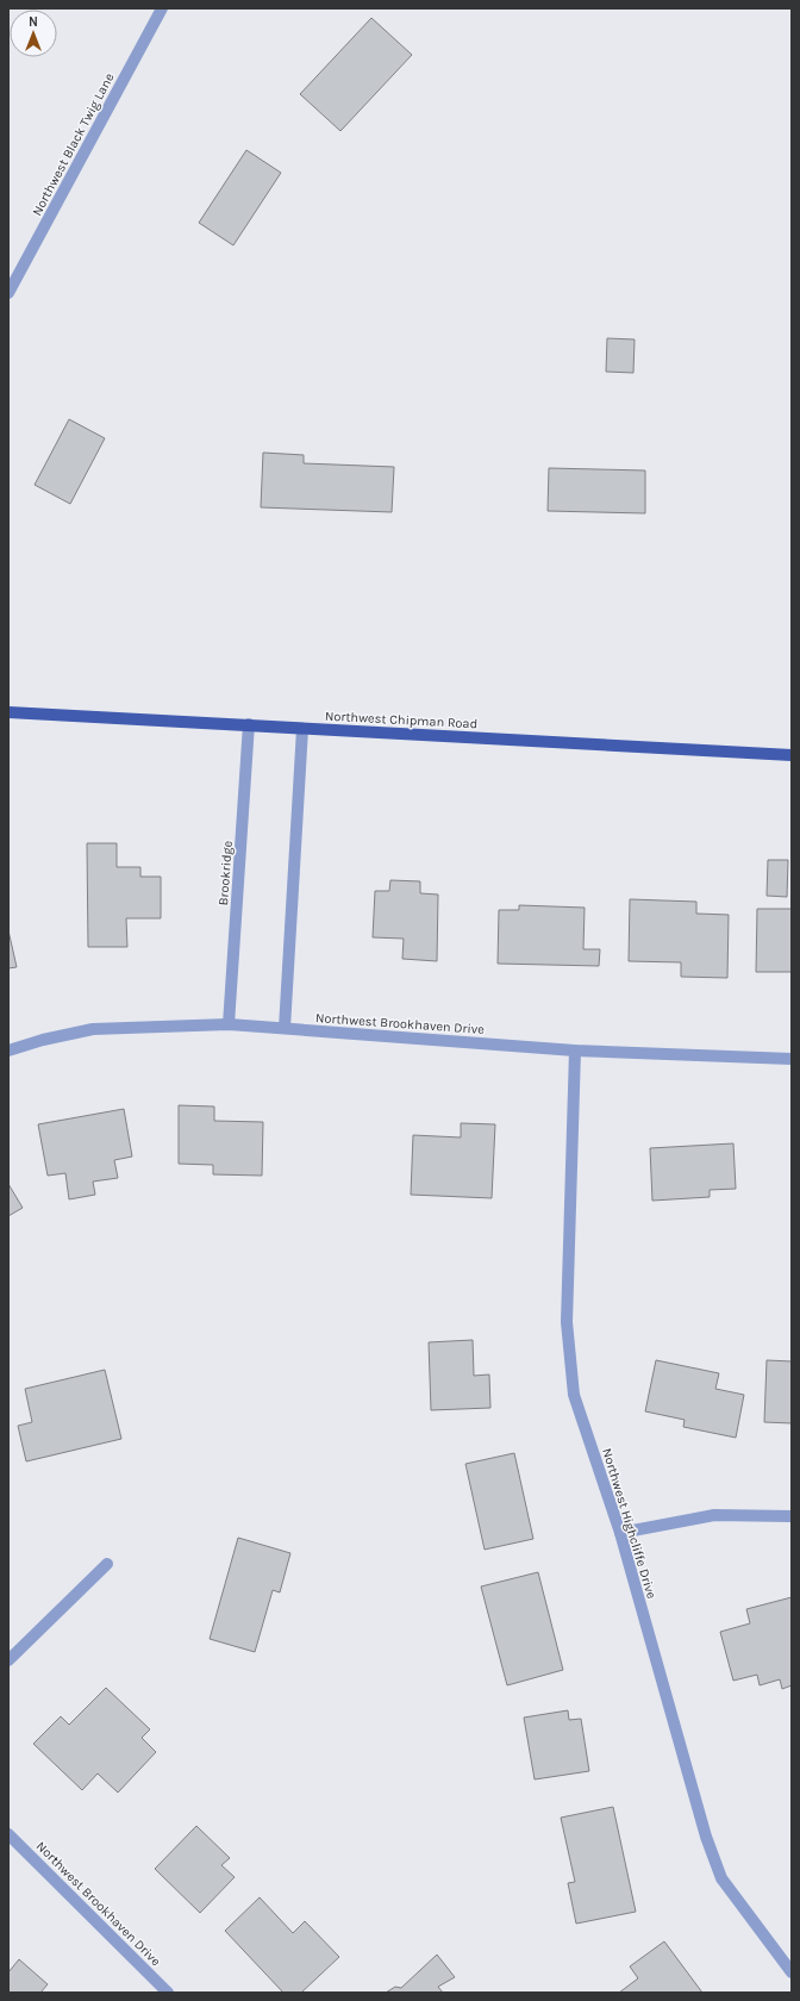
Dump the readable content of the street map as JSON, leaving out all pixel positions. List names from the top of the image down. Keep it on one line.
{"streets":{"main road":["Northwest Chipman Road"],"street":["Northwest Black Twig Lane","Brookridge","Northwest Brookhaven Drive","Northwest Highcliffe Drive"]},"crossings":[["Northwest Chipman Road","Brookridge"],["Brookridge","Northwest Brookhaven Drive"],["Northwest Brookhaven Drive","Northwest Highcliffe Drive"]],"north":"top"}
